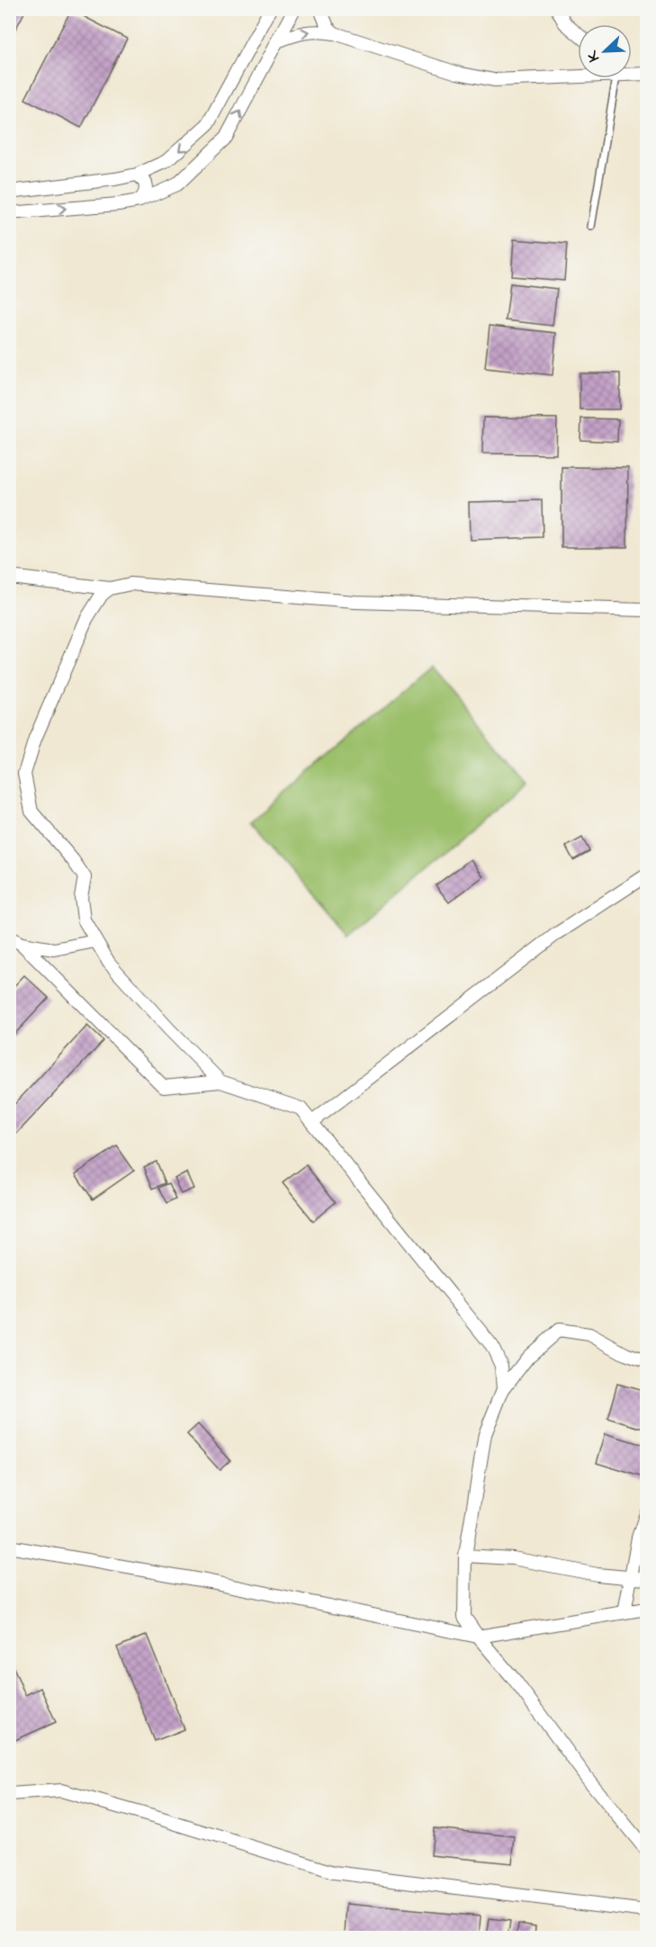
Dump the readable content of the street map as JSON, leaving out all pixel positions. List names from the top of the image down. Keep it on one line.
{"north":"bottom left"}
